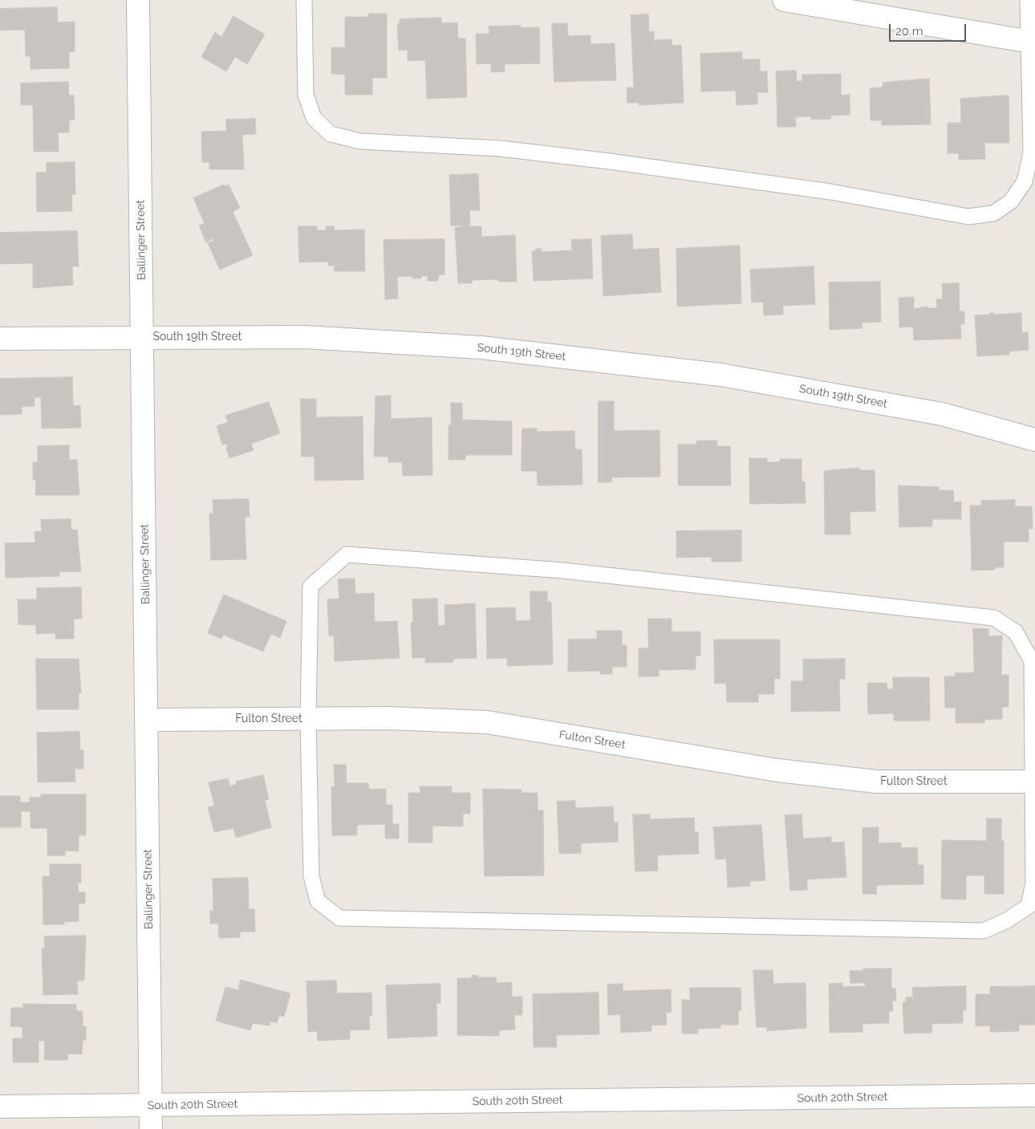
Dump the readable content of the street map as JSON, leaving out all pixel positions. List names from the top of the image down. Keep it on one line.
{"streets":{"street":["Ballinger Street","South 19th Street","Fulton Street","South 20th Street"]},"crossings":[["Ballinger Street","South 19th Street"],["Ballinger Street","Fulton Street"],["Ballinger Street","South 20th Street"]],"scale_bar":"20 m"}
